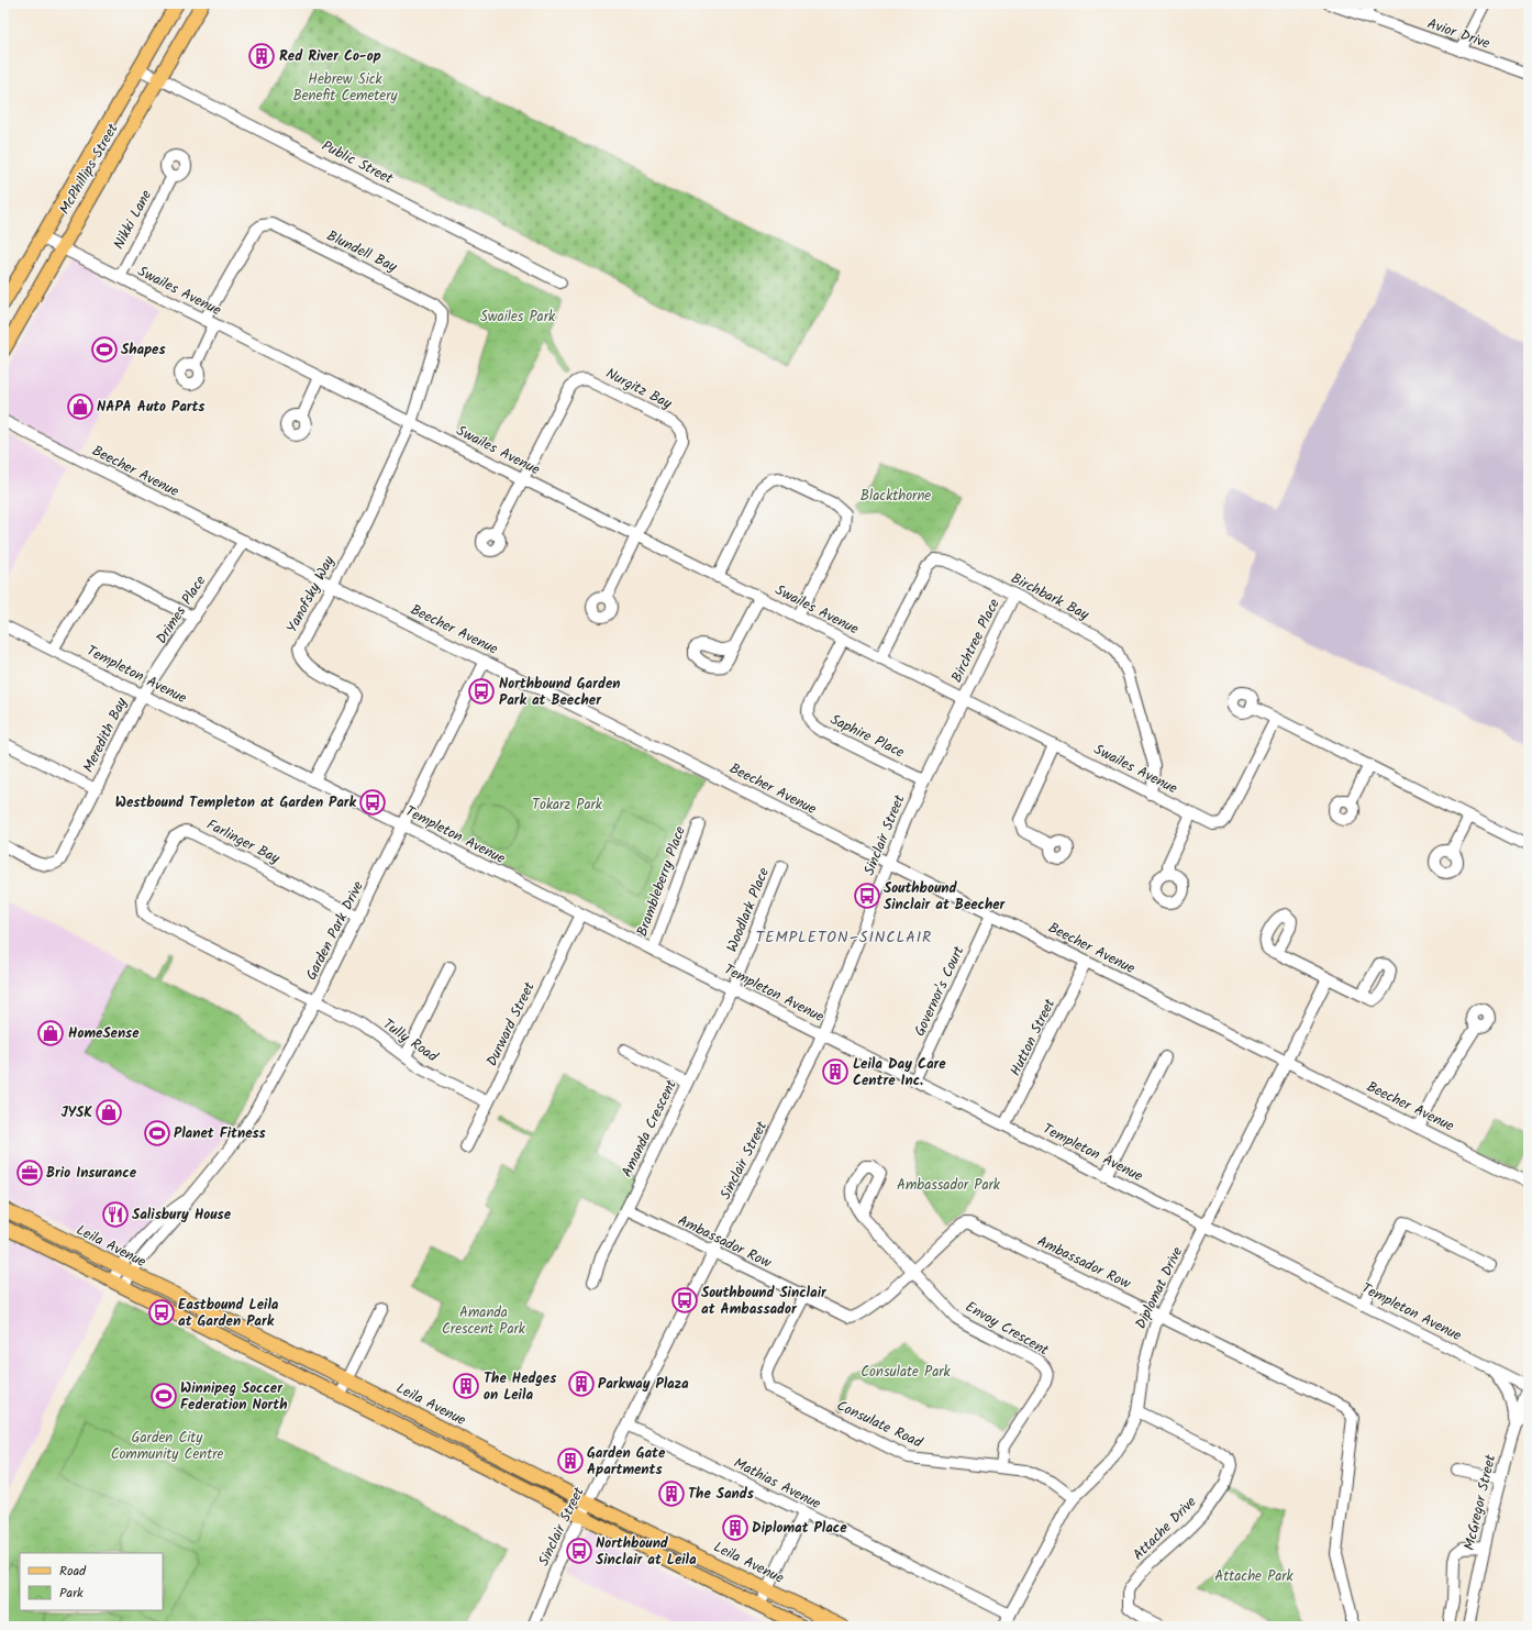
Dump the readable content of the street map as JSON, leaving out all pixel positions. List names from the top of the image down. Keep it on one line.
{"streets":{"main road":["McPhillips Street","Leila Avenue"],"street":["Avior Drive","Public Street","Nikki Lane","Blundell Bay","Swailes Avenue","Nurgitz Bay","Beecher Avenue","Yanofsky Way","Birchbark Bay","Drimes Place","Birchtree Place","Templeton Avenue","Meredith Bay","Saphire Place","Sinclair Street","Farlinger Bay","Brambleberry Place","Woodlark Place","Garden Park Drive","Governor's Court","Durward Street","Hutton Street","Tully Road","Amanda Crescent","Ambassador Row","Diplomat Drive","Envoy Crescent","Consulate Road","Mathias Avenue","McGregor Street","Attache Drive"]},"crossings":[["Public Street","McPhillips Street"],["McPhillips Street","Swailes Avenue"],["Nikki Lane","Swailes Avenue"],["Blundell Bay","Swailes Avenue"],["Blundell Bay","Yanofsky Way"],["Swailes Avenue","Nurgitz Bay"],["Swailes Avenue","Yanofsky Way"],["Swailes Avenue","Birchbark Bay"],["Swailes Avenue","Birchtree Place"],["Swailes Avenue","Saphire Place"],["Swailes Avenue","Sinclair Street"],["Beecher Avenue","Yanofsky Way"],["Beecher Avenue","Drimes Place"],["Beecher Avenue","Sinclair Street"],["Beecher Avenue","Garden Park Drive"],["Beecher Avenue","Governor's Court"],["Beecher Avenue","Hutton Street"],["Beecher Avenue","Diplomat Drive"],["Yanofsky Way","Templeton Avenue"],["Birchbark Bay","Birchtree Place"],["Drimes Place","Templeton Avenue"],["Drimes Place","Meredith Bay"],["Birchtree Place","Sinclair Street"],["Templeton Avenue","Meredith Bay"],["Templeton Avenue","Sinclair Street"],["Templeton Avenue","Brambleberry Place"],["Templeton Avenue","Woodlark Place"],["Templeton Avenue","Garden Park Drive"],["Templeton Avenue","Governor's Court"],["Templeton Avenue","Durward Street"],["Templeton Avenue","Hutton Street"],["Templeton Avenue","Amanda Crescent"],["Templeton Avenue","Diplomat Drive"],["Templeton Avenue","McGregor Street"],["Saphire Place","Sinclair Street"],["Sinclair Street","Ambassador Row"],["Sinclair Street","Leila Avenue"],["Sinclair Street","Mathias Avenue"],["Farlinger Bay","Garden Park Drive"],["Farlinger Bay","Tully Road"],["Woodlark Place","Amanda Crescent"],["Garden Park Drive","Tully Road"],["Garden Park Drive","Leila Avenue"],["Durward Street","Tully Road"],["Amanda Crescent","Ambassador Row"],["Ambassador Row","Diplomat Drive"],["Ambassador Row","Envoy Crescent"],["Ambassador Row","Consulate Road"],["Diplomat Drive","Consulate Road"],["Diplomat Drive","Mathias Avenue"],["Diplomat Drive","Attache Drive"],["Envoy Crescent","Consulate Road"]],"districts":["TEMPLETON–SINCLAIR"],"parks":["Hebrew Sick Benefit Cemetery","Swailes Park","Blackthorne","Tokarz Park","Ambassador Park","Amanda Crescent Park","Consulate Park","Garden City Community Centre","Attache Park"],"places":{"building":["Red River Co-op","Leila Day Care Centre Inc.","Parkway Plaza","The Hedges on Leila","Garden Gate Apartments","The Sands","Diplomat Place"],"sports":["Shapes","Planet Fitness","Winnipeg Soccer Federation North"],"shop":["NAPA Auto Parts","HomeSense","JYSK"],"bus stop":["Northbound Garden Park at Beecher","Westbound Templeton at Garden Park","Southbound Sinclair at Beecher","Southbound Sinclair at Ambassador","Eastbound Leila at Garden Park","Northbound Sinclair at Leila"],"office":["Brio Insurance"],"restaurant":["Salisbury House"]},"legend":["Road","Park"]}
